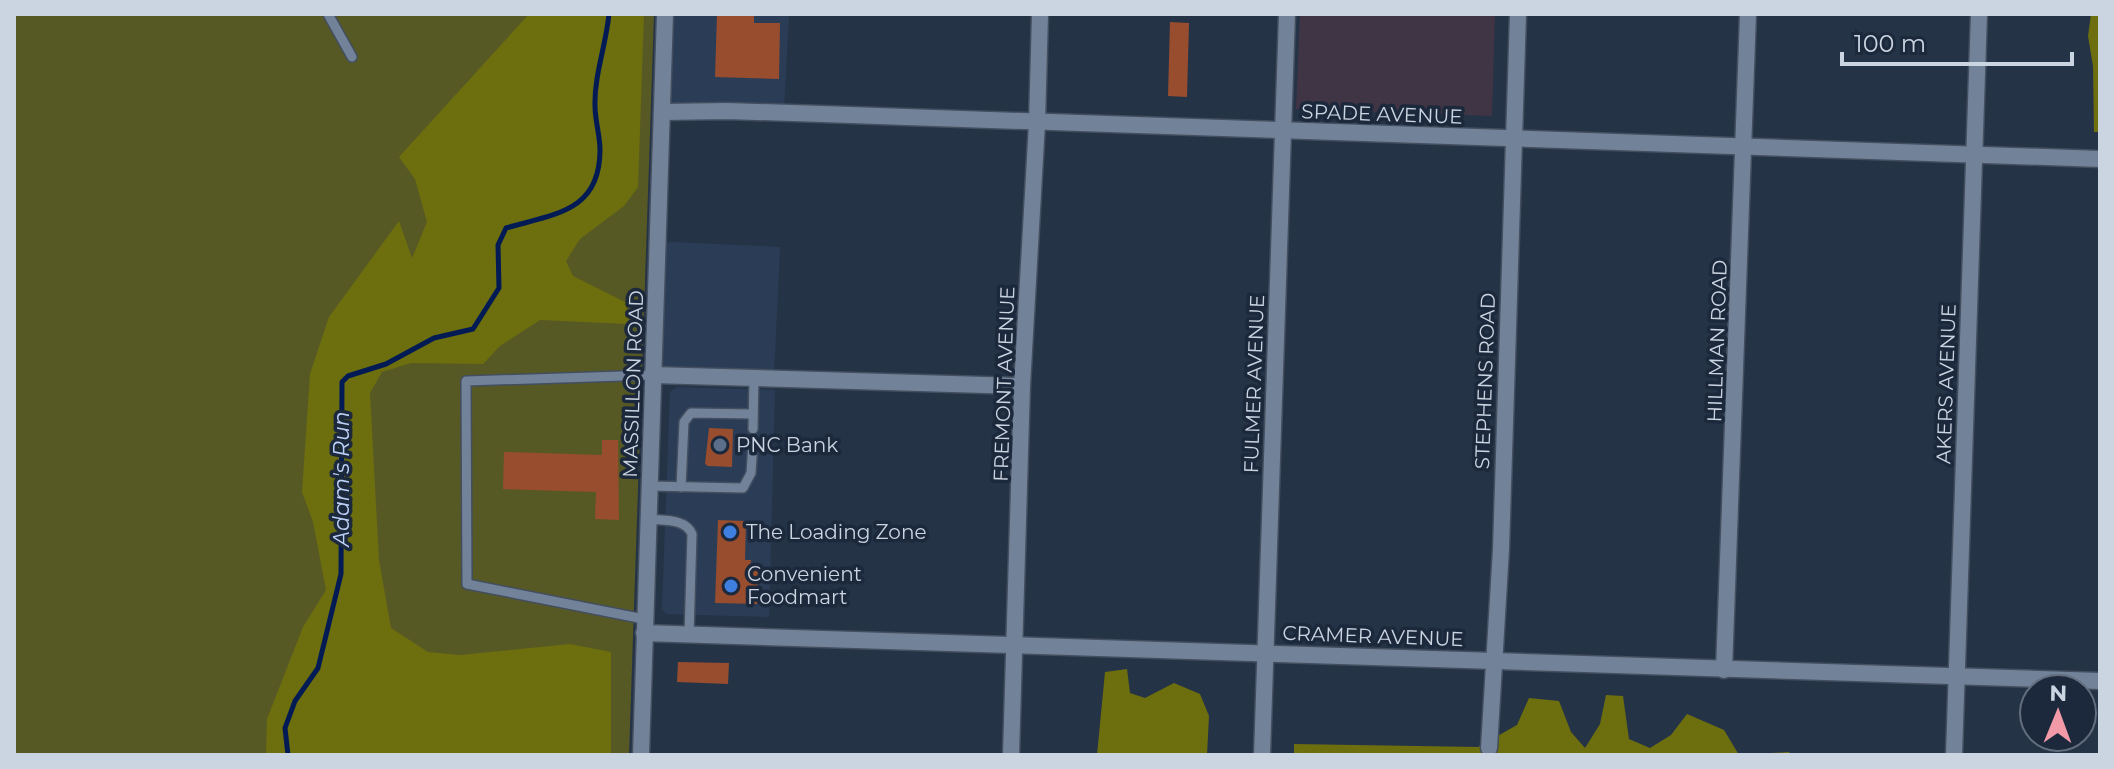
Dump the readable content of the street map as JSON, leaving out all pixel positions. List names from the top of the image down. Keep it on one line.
{"streets":{"street":["SPADE AVENUE","HILLMAN ROAD","STEPHENS ROAD","MASSILLON ROAD","FREMONT AVENUE","FULMER AVENUE","AKERS AVENUE","CRAMER AVENUE"]},"crossings":[["SPADE AVENUE","HILLMAN ROAD"],["SPADE AVENUE","STEPHENS ROAD"],["SPADE AVENUE","MASSILLON ROAD"],["SPADE AVENUE","FREMONT AVENUE"],["SPADE AVENUE","FULMER AVENUE"],["SPADE AVENUE","AKERS AVENUE"],["HILLMAN ROAD","CRAMER AVENUE"],["STEPHENS ROAD","CRAMER AVENUE"],["MASSILLON ROAD","CRAMER AVENUE"],["FREMONT AVENUE","CRAMER AVENUE"],["FULMER AVENUE","CRAMER AVENUE"],["AKERS AVENUE","CRAMER AVENUE"]],"water":["Adam's Run"],"places":["PNC Bank","The Loading Zone","Convenient Foodmart"],"scale_bar":"100 m","north":"top"}
